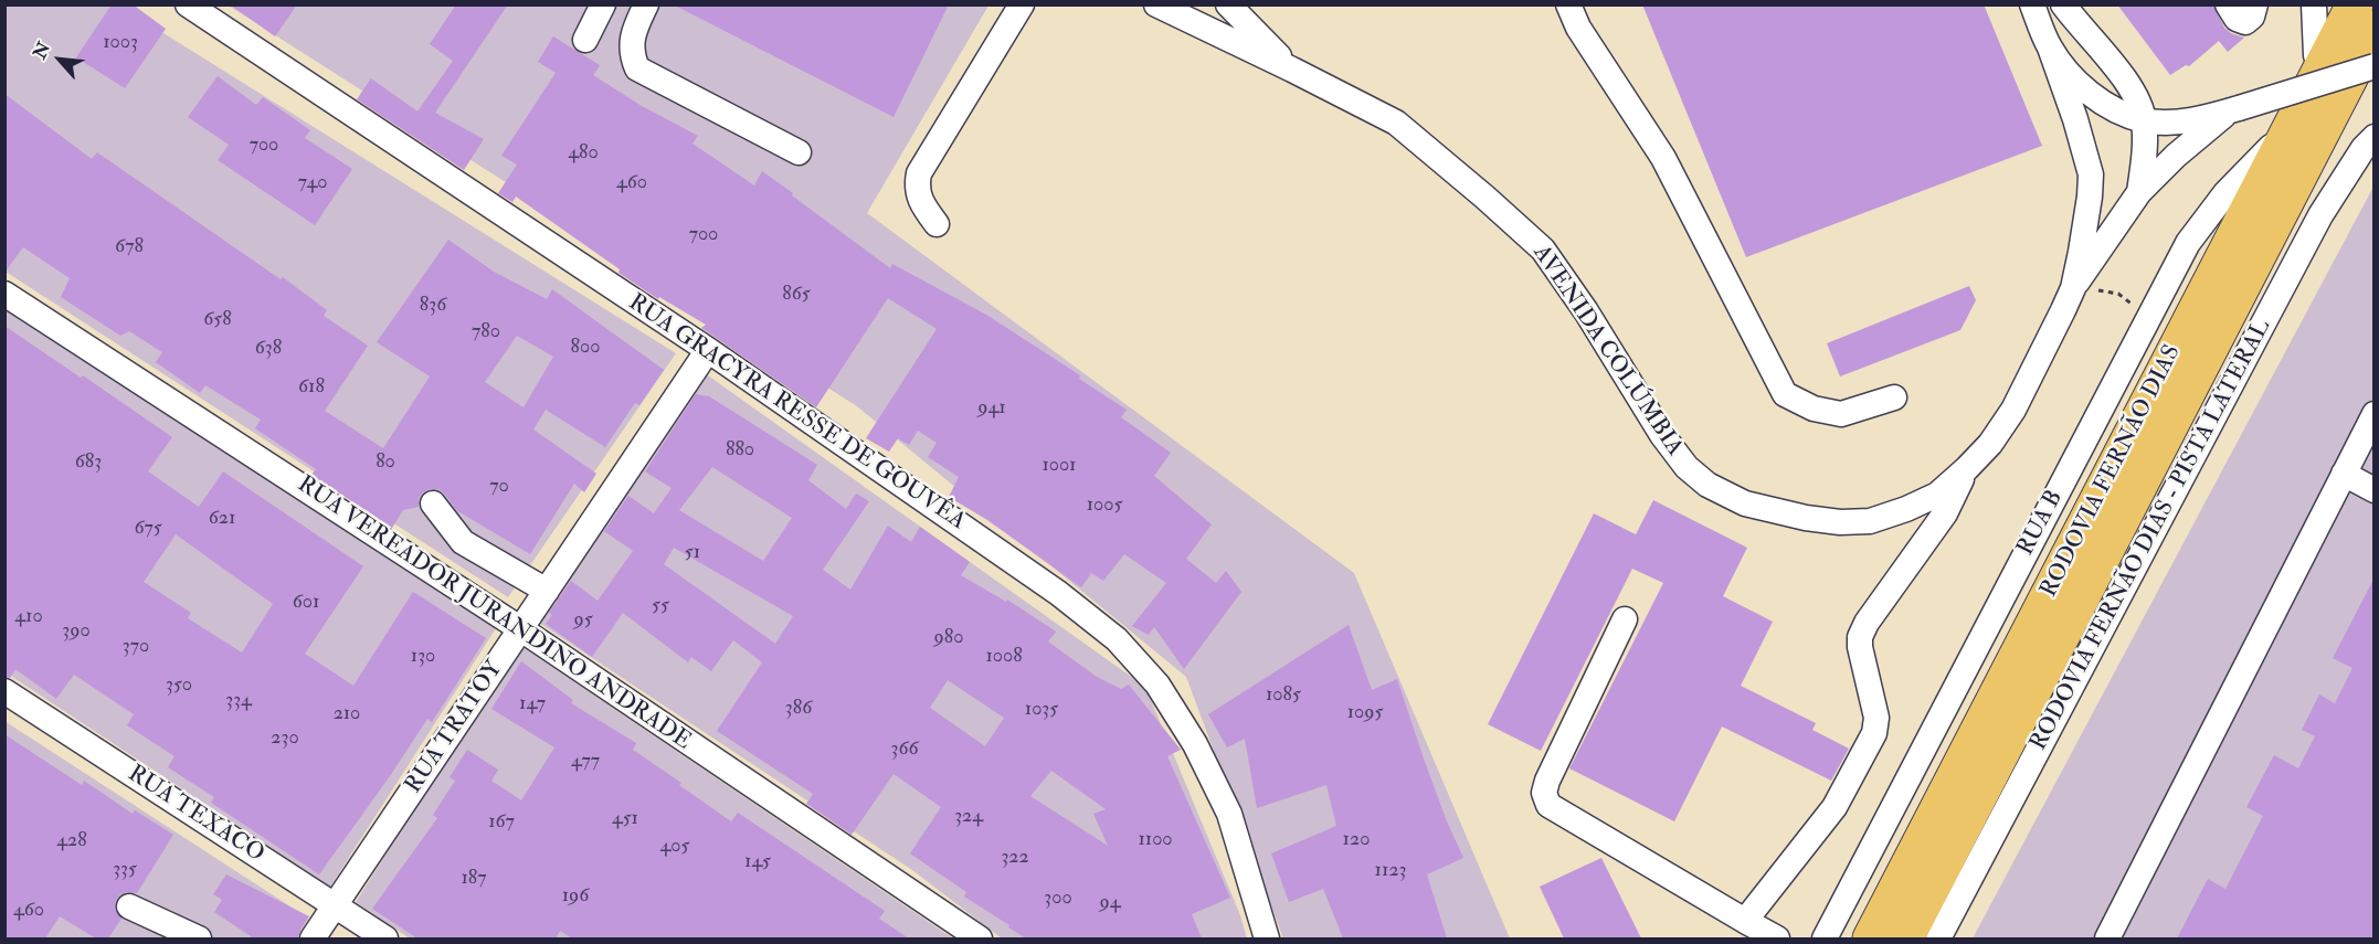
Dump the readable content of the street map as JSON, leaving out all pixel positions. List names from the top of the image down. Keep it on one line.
{"streets":{"highway":["RODOVIA FERNÃO DIAS"],"street":["AVENIDA COLÚMBIA","RUA GRACYRA RESSE DE GOUVÊA","RUA B","RODOVIA FERNÃO DIAS - PISTA LATERAL","RUA VEREADOR JURANDINO ANDRADE","RUA TRATOY","RUA TEXACO"]},"crossings":[["RUA GRACYRA RESSE DE GOUVÊA","RUA TRATOY"],["RODOVIA FERNÃO DIAS","RUA B"],["RUA VEREADOR JURANDINO ANDRADE","RUA TRATOY"],["RUA TRATOY","RUA TEXACO"]],"house_numbers":["1003","700","480","740","460","700","678","865","836","658","780","800","638","618","941","880","683","80","1001","70","1005","621","675","51","601","55","410","95","390","980","370","130","1008","350","1085","334","147","386","1035","1095","210","230","366","477","324","451","167","1100","120","428","405","322","145","335","1123","187","196","300","94","460"],"north":"top left"}
